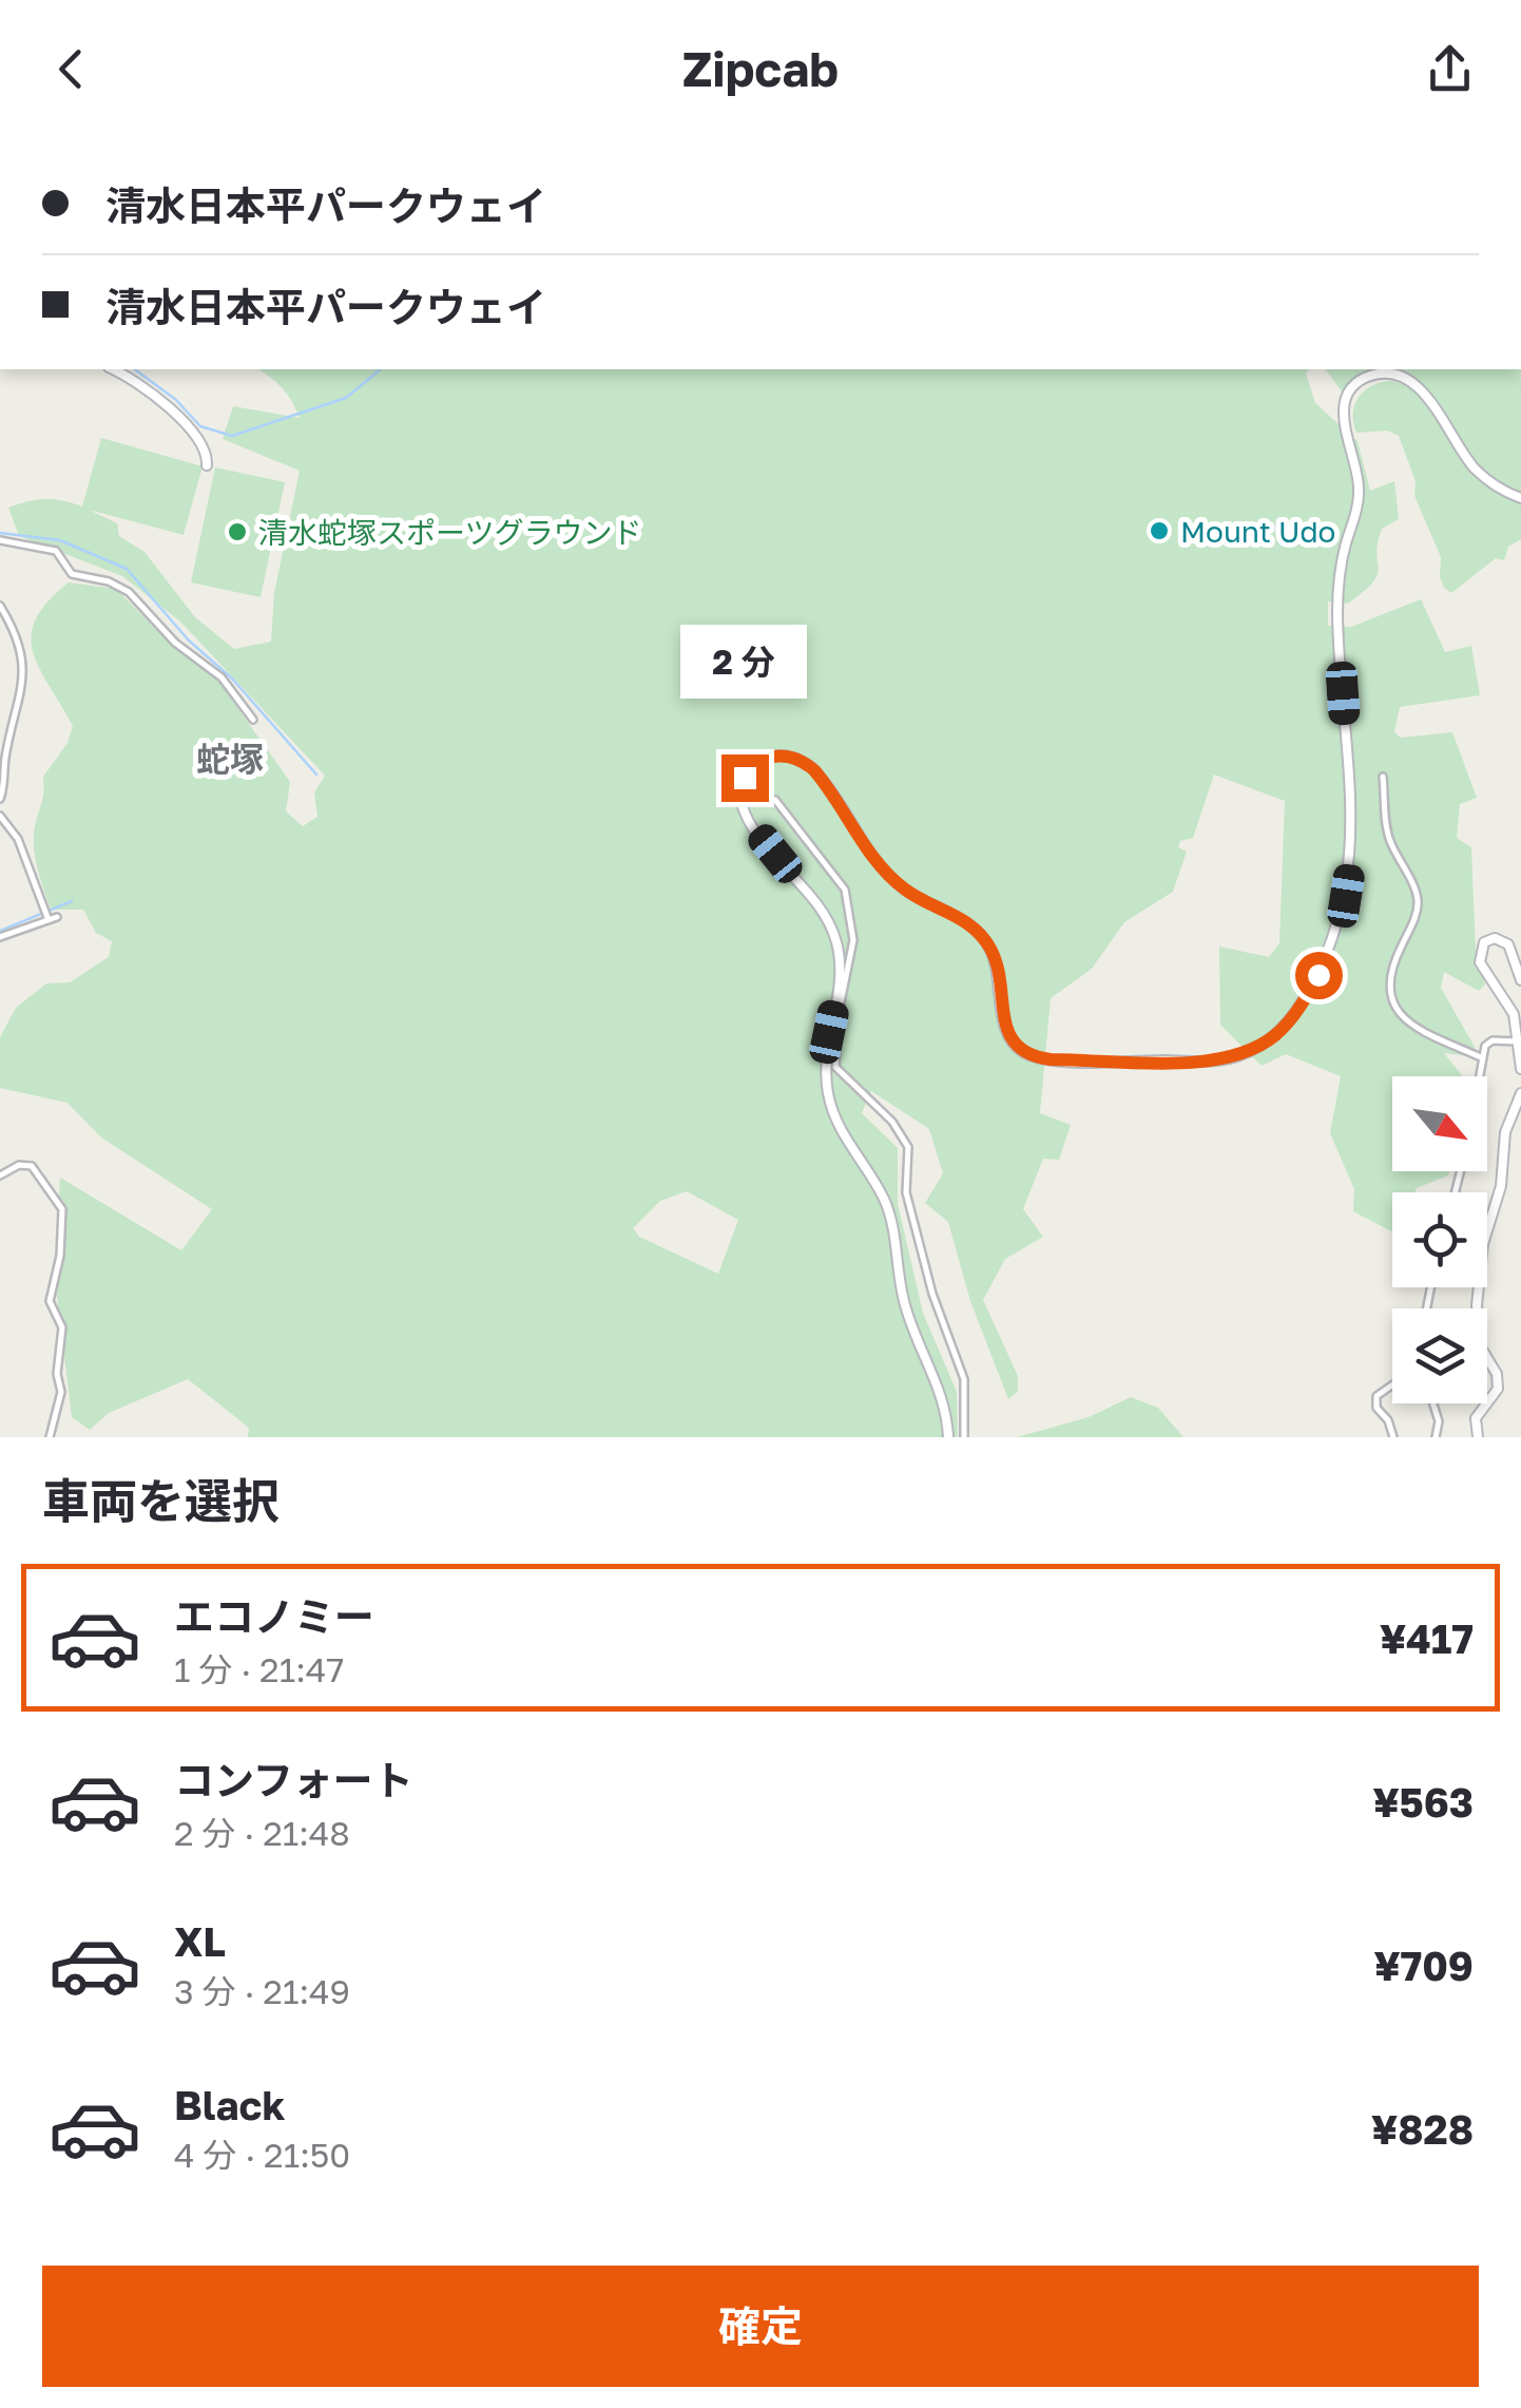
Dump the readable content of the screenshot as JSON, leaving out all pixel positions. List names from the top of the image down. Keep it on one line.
{"districts":["蛇塚"],"places":["Mount Udo","清水蛇塚スポーツグラウンド"],"north":"bottom right","page":{"header":"Zipcab","banner":["清水日本平パークウェイ","清水日本平パークウェイ"],"bubble":"2 分","heading":"車両を選択","list":[{"name":"エコノミー","note":"1 分 · 21:47","value":"¥417"},{"name":"コンフォート","note":"2 分 · 21:48","value":"¥563"},{"name":"XL","note":"3 分 · 21:49","value":"¥709"},{"name":"Black","note":"4 分 · 21:50","value":"¥828"}],"buttons":"確定"}}
